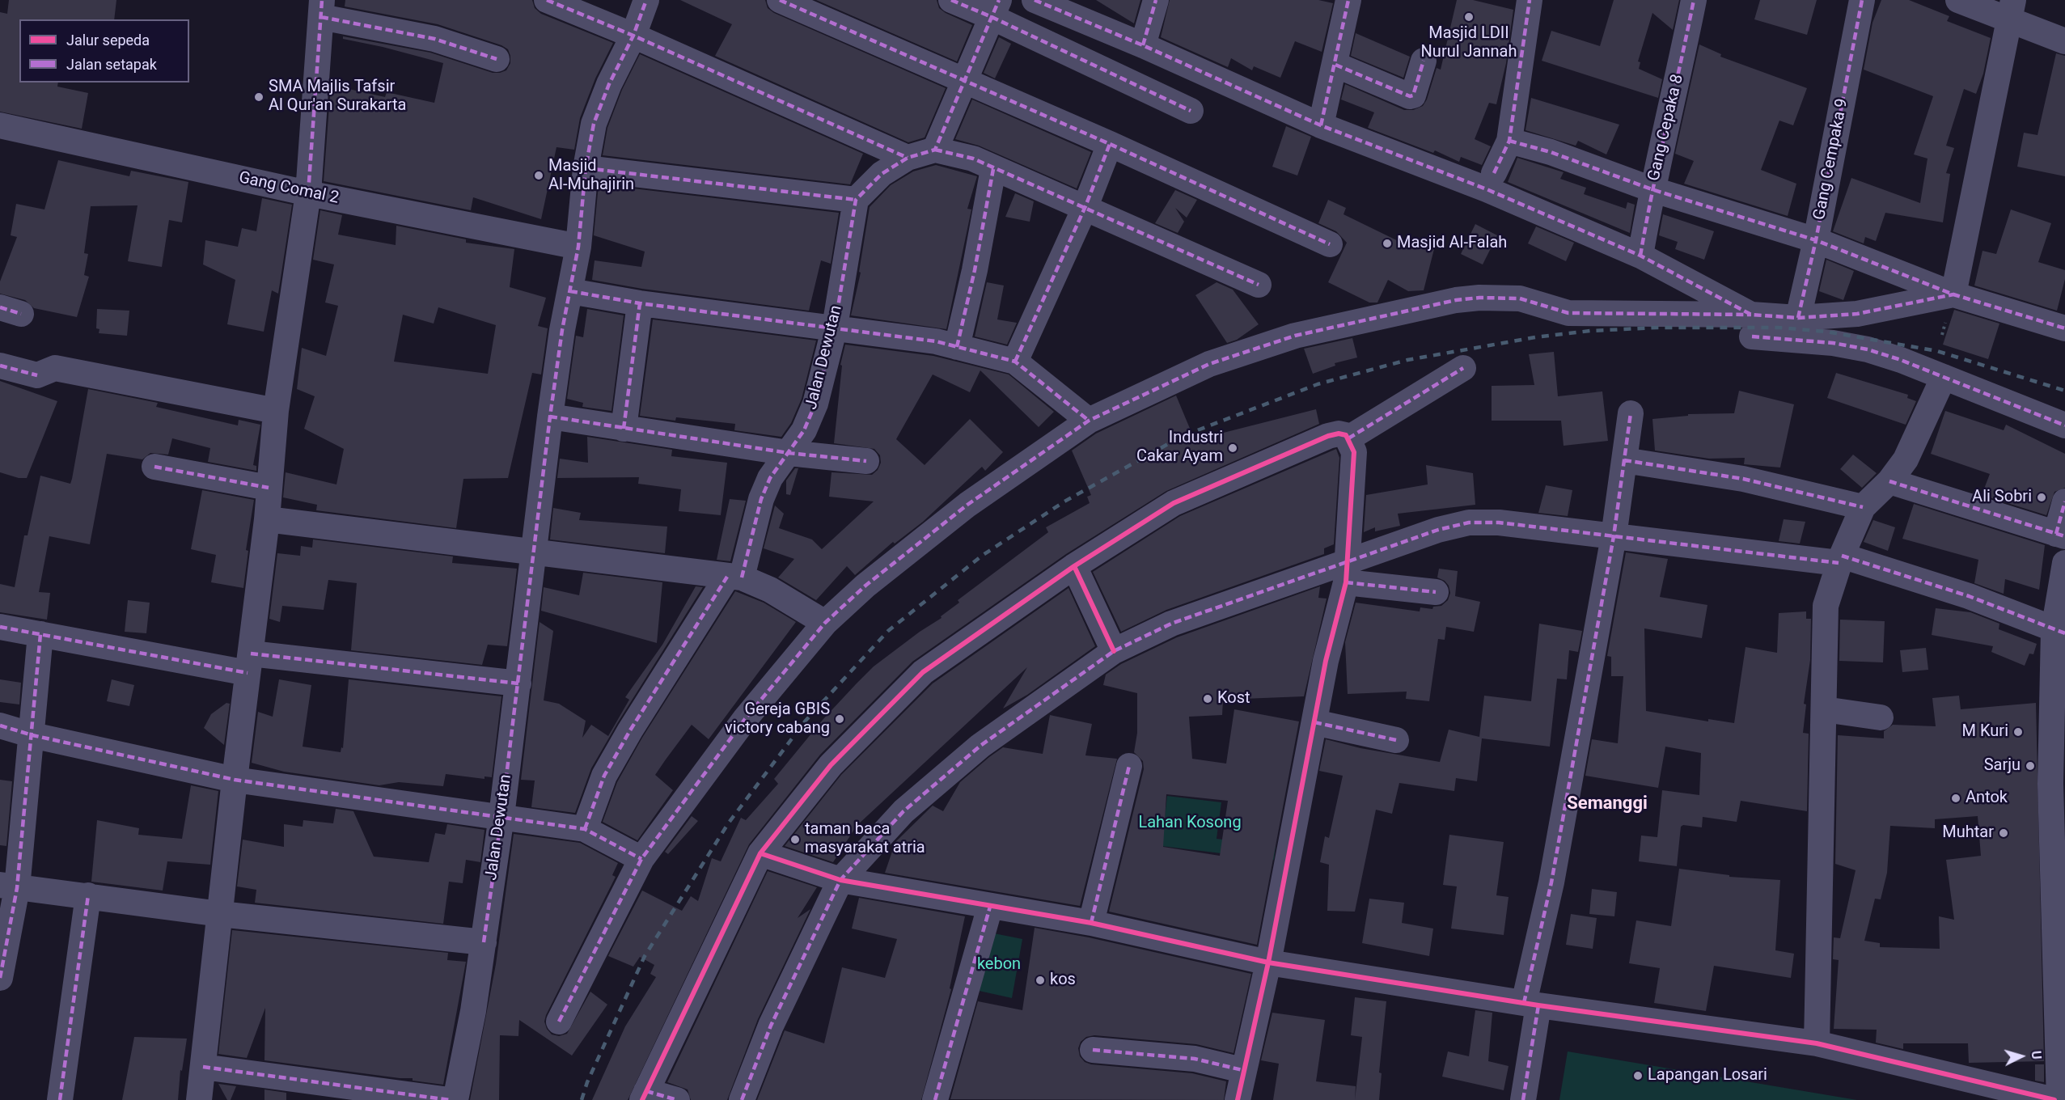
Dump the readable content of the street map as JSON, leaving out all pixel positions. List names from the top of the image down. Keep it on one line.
{"streets":{"street":["Gang Cepaka 8","Gang Cempaka 9","Gang Comal 2","Jalan Dewutan"]},"crossings":[["Gang Comal 2","Jalan Dewutan"]],"districts":["Semanggi"],"parks":["Lahan Kosong","kebon"],"places":["Masjid LDII Nurul Jannah","SMA Majlis Tafsir Al Qur'an Surakarta","Masjid Al-Muhajirin","Masjid Al-Falah","Industri Cakar Ayam","Ali Sobri","Kost","Gereja GBIS victory cabang","M Kuri","Sarju","Antok","Muhtar","taman baca masyarakat atria","kos","Lapangan Losari"],"legend":["Jalur sepeda","Jalan setapak"],"north":"right"}
